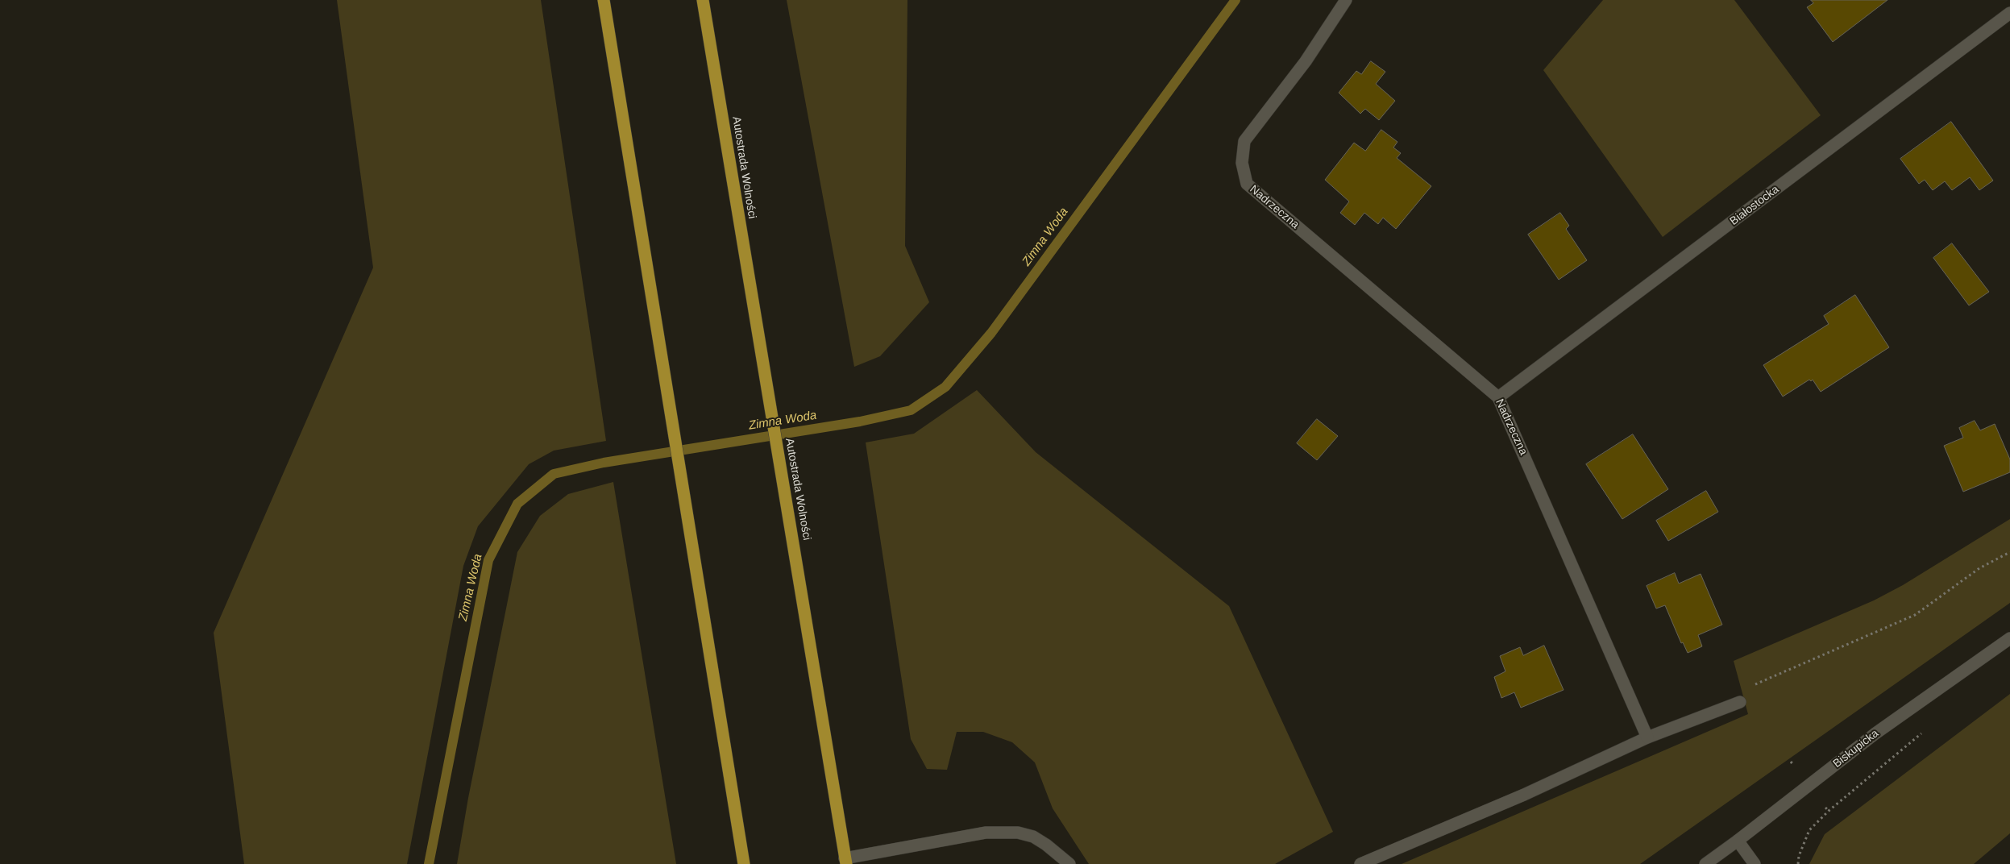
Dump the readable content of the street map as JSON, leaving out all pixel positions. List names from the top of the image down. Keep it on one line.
{"streets":{"highway":["Autostrada Wolności"],"street":["Białostocka","Nadrzeczna","Biskupicka"]},"crossings":[["Białostocka","Nadrzeczna"]],"water":["Zimna Woda"]}
